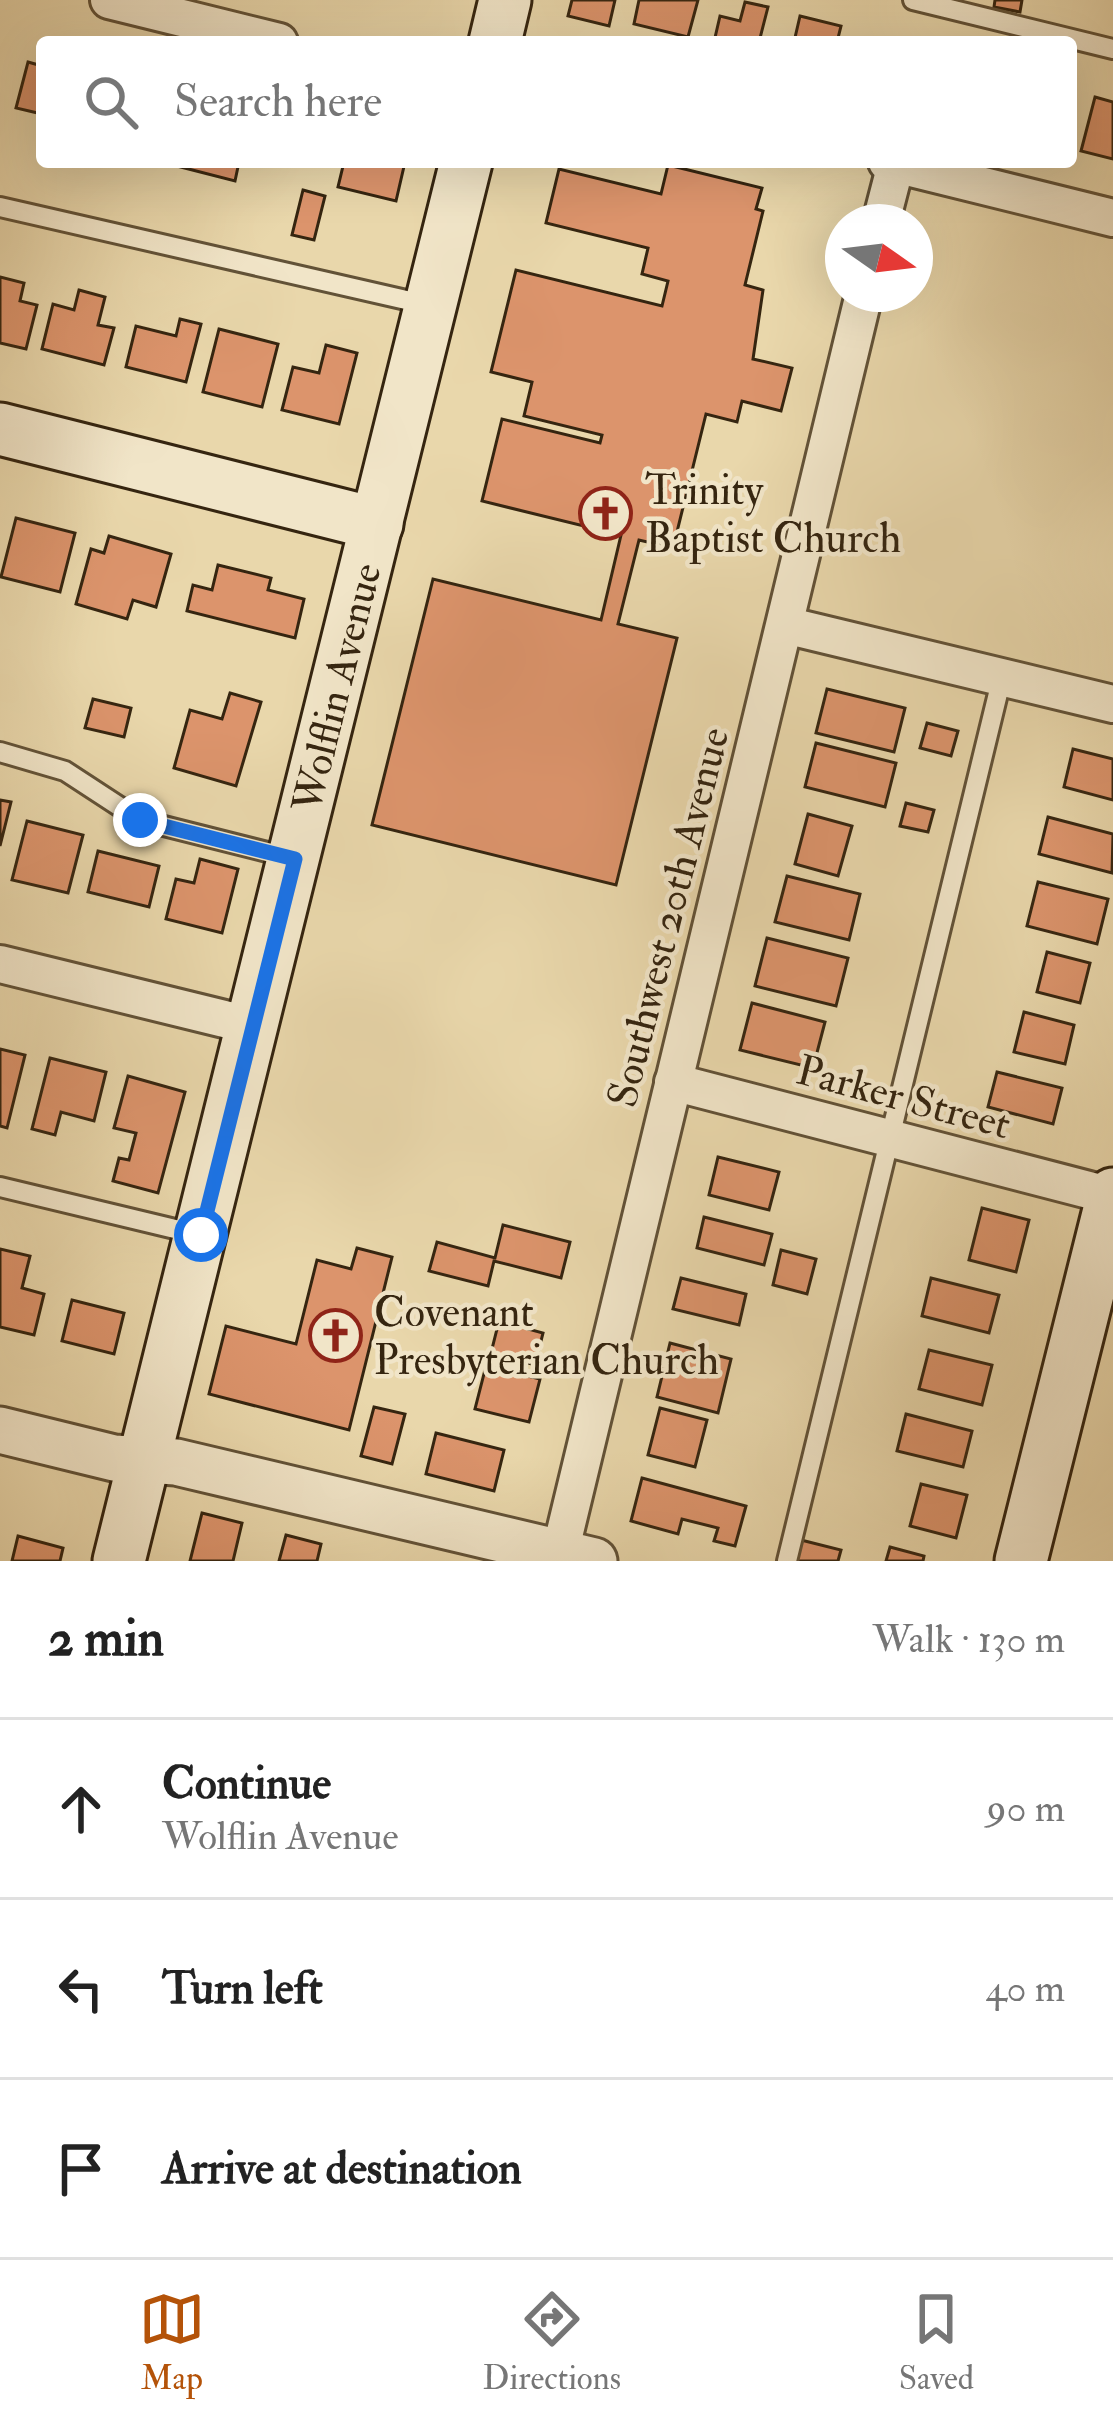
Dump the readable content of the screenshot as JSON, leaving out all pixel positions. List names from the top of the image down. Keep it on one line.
{"streets":{"main road":["Wolflin Avenue"],"street":["Southwest 20th Avenue","Parker Street"]},"crossings":[["Southwest 20th Avenue","Parker Street"]],"places":{"church":["Trinity Baptist Church","Covenant Presbyterian Church"]},"north":"right","page":{"search":"Search here","heading":["2 min","Walk · 130 m"],"list":[["Continue","Wolflin Avenue","90 m"],["Turn left","40 m"],"Arrive at destination"],"nav":["Map","Directions","Saved"]}}
